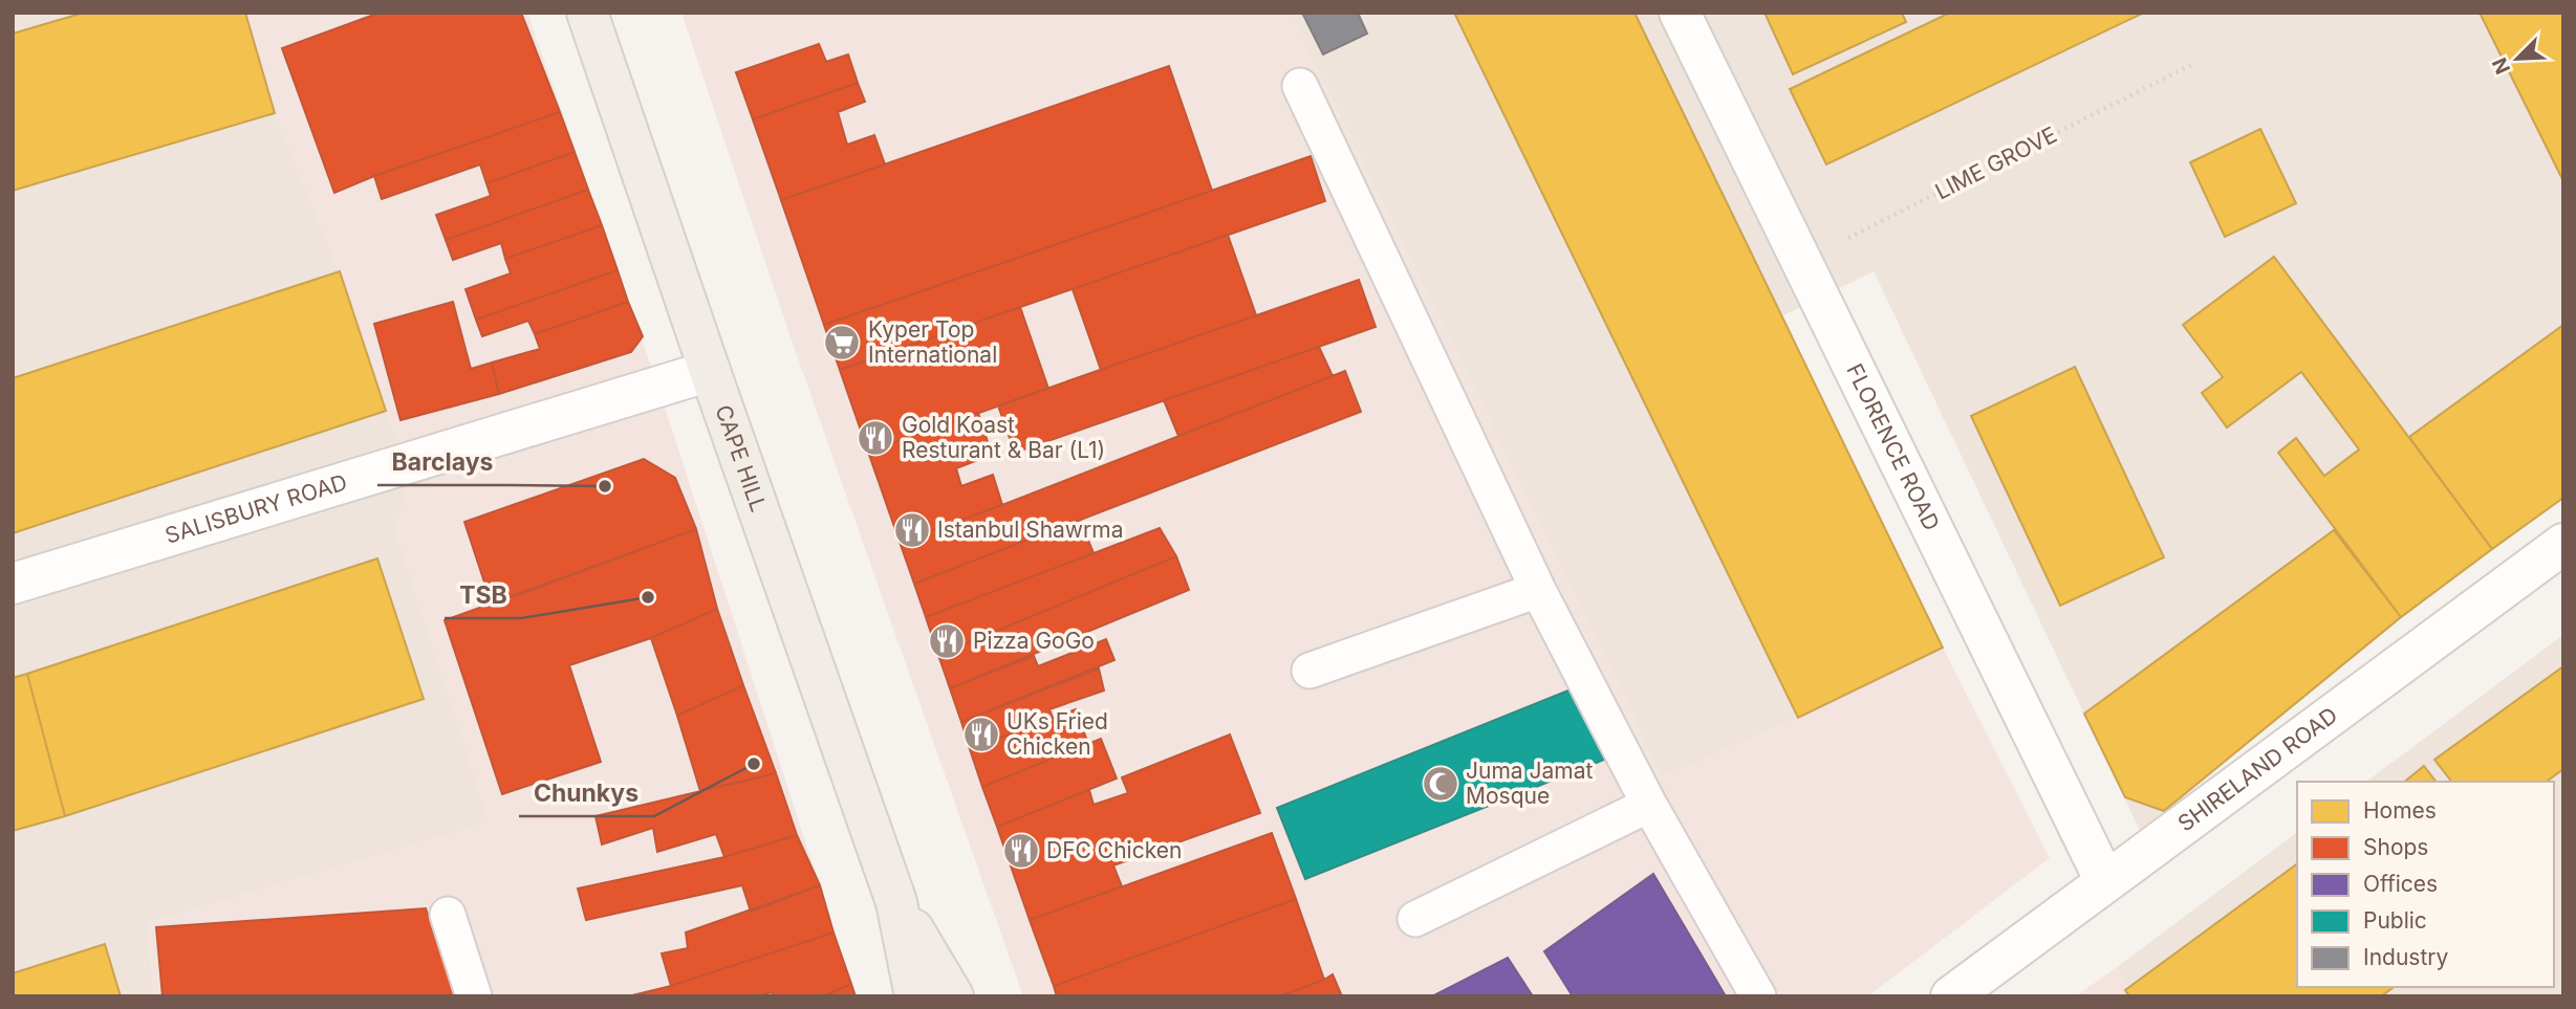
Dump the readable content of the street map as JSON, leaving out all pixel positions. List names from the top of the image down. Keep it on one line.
{"streets":{"main road":["CAPE HILL"],"street":["FLORENCE ROAD","SALISBURY ROAD","SHIRELAND ROAD"],"path":["LIME GROVE"]},"crossings":[["LIME GROVE","FLORENCE ROAD"],["FLORENCE ROAD","SHIRELAND ROAD"],["CAPE HILL","SALISBURY ROAD"]],"places":{"supermarket":["Kyper Top International"],"restaurant":["Gold Koast Resturant & Bar (L1)","Istanbul Shawrma","Pizza GoGo","UKs Fried Chicken","DFC Chicken"],"other":["Barclays","TSB","Chunkys"],"mosque":["Juma Jamat Mosque"]},"legend":["Homes","Shops","Offices","Public","Industry"],"north":"bottom left"}
